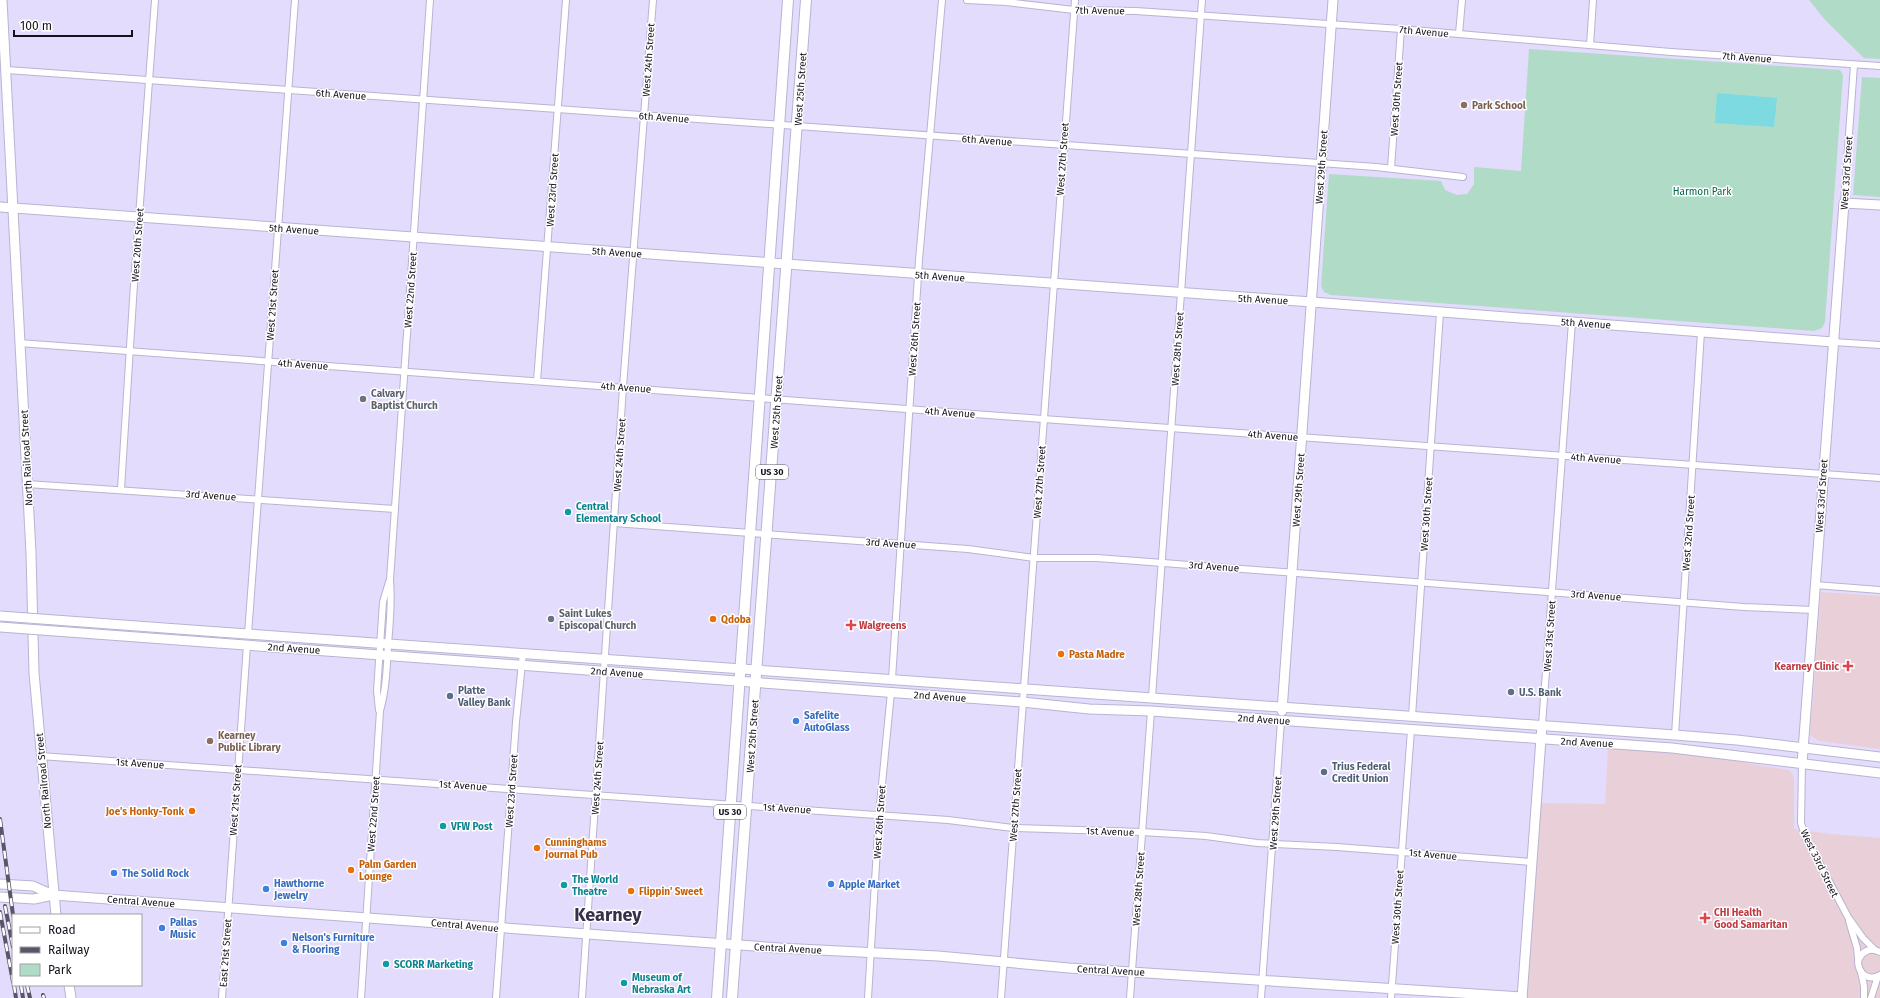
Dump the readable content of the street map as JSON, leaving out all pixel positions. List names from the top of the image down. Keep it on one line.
{"streets":{"main road":["West 25th Street","US 30"],"street":["7th Avenue","West 24th Street","6th Avenue","West 30th Street","West 27th Street","West 29th Street","West 33rd Street","West 23rd Street","5th Avenue","West 20th Street","West 22nd Street","West 21st Street","West 26th Street","West 28th Street","4th Avenue","North Railroad Street","3rd Avenue","West 32nd Street","West 31st Street","2nd Avenue","1st Avenue","Central Avenue","East 21st Street"]},"crossings":[["7th Avenue","West 30th Street"],["7th Avenue","West 27th Street"],["7th Avenue","West 29th Street"],["7th Avenue","West 33rd Street"],["7th Avenue","West 28th Street"],["West 24th Street","6th Avenue"],["West 24th Street","5th Avenue"],["West 24th Street","4th Avenue"],["West 24th Street","3rd Avenue"],["West 24th Street","2nd Avenue"],["West 24th Street","1st Avenue"],["West 24th Street","Central Avenue"],["West 25th Street","6th Avenue"],["West 25th Street","5th Avenue"],["West 25th Street","4th Avenue"],["West 25th Street","US 30"],["West 25th Street","3rd Avenue"],["West 25th Street","2nd Avenue"],["West 25th Street","1st Avenue"],["West 25th Street","Central Avenue"],["6th Avenue","West 30th Street"],["6th Avenue","West 27th Street"],["6th Avenue","West 29th Street"],["6th Avenue","West 23rd Street"],["6th Avenue","West 20th Street"],["6th Avenue","West 22nd Street"],["6th Avenue","West 21st Street"],["6th Avenue","West 26th Street"],["6th Avenue","West 28th Street"],["6th Avenue","North Railroad Street"],["West 30th Street","5th Avenue"],["West 30th Street","4th Avenue"],["West 30th Street","3rd Avenue"],["West 30th Street","2nd Avenue"],["West 30th Street","1st Avenue"],["West 30th Street","Central Avenue"],["West 27th Street","5th Avenue"],["West 27th Street","4th Avenue"],["West 27th Street","3rd Avenue"],["West 27th Street","2nd Avenue"],["West 27th Street","1st Avenue"],["West 27th Street","Central Avenue"],["West 29th Street","5th Avenue"],["West 29th Street","4th Avenue"],["West 29th Street","3rd Avenue"],["West 29th Street","2nd Avenue"],["West 29th Street","1st Avenue"],["West 29th Street","Central Avenue"],["West 33rd Street","5th Avenue"],["West 33rd Street","4th Avenue"],["West 33rd Street","3rd Avenue"],["West 33rd Street","2nd Avenue"],["West 23rd Street","5th Avenue"],["West 23rd Street","4th Avenue"],["West 23rd Street","2nd Avenue"],["West 23rd Street","1st Avenue"],["West 23rd Street","Central Avenue"],["5th Avenue","West 20th Street"],["5th Avenue","West 22nd Street"],["5th Avenue","West 21st Street"],["5th Avenue","West 26th Street"],["5th Avenue","West 28th Street"],["5th Avenue","North Railroad Street"],["5th Avenue","West 32nd Street"],["5th Avenue","West 31st Street"],["West 20th Street","4th Avenue"],["West 20th Street","3rd Avenue"],["West 22nd Street","4th Avenue"],["West 22nd Street","3rd Avenue"],["West 22nd Street","2nd Avenue"],["West 22nd Street","1st Avenue"],["West 22nd Street","Central Avenue"],["West 21st Street","4th Avenue"],["West 21st Street","3rd Avenue"],["West 21st Street","2nd Avenue"],["West 21st Street","1st Avenue"],["West 21st Street","Central Avenue"],["West 21st Street","East 21st Street"],["West 26th Street","4th Avenue"],["West 26th Street","3rd Avenue"],["West 26th Street","2nd Avenue"],["West 26th Street","1st Avenue"],["West 26th Street","Central Avenue"],["West 28th Street","4th Avenue"],["West 28th Street","3rd Avenue"],["West 28th Street","2nd Avenue"],["West 28th Street","1st Avenue"],["West 28th Street","Central Avenue"],["4th Avenue","North Railroad Street"],["4th Avenue","West 32nd Street"],["4th Avenue","West 31st Street"],["North Railroad Street","3rd Avenue"],["North Railroad Street","1st Avenue"],["North Railroad Street","Central Avenue"],["US 30","Central Avenue"],["3rd Avenue","West 32nd Street"],["3rd Avenue","West 31st Street"],["West 32nd Street","2nd Avenue"],["West 31st Street","2nd Avenue"],["West 31st Street","1st Avenue"],["West 31st Street","Central Avenue"],["Central Avenue","East 21st Street"]],"districts":["Kearney"],"parks":["Harmon Park"],"places":{"other":["Park School","Calvary Baptist Church","Central Elementary School","Saint Lukes Episcopal Church","Qdoba","Pasta Madre","U.S. Bank","Platte Valley Bank","Safelite AutoGlass","Kearney Public Library","Trius Federal Credit Union","Joe's Honky-Tonk","VFW Post","Cunninghams Journal Pub","Palm Garden Lounge","The Solid Rock","Apple Market","The World Theatre","Hawthorne Jewelry","Flippin' Sweet","Pallas Music","Nelson's Furniture & Flooring","SCORR Marketing","Museum of Nebraska Art"],"health":["Walgreens","Kearney Clinic","CHI Health Good Samaritan"]},"legend":["Road","Railway","Park"],"scale_bar":"100 m"}
